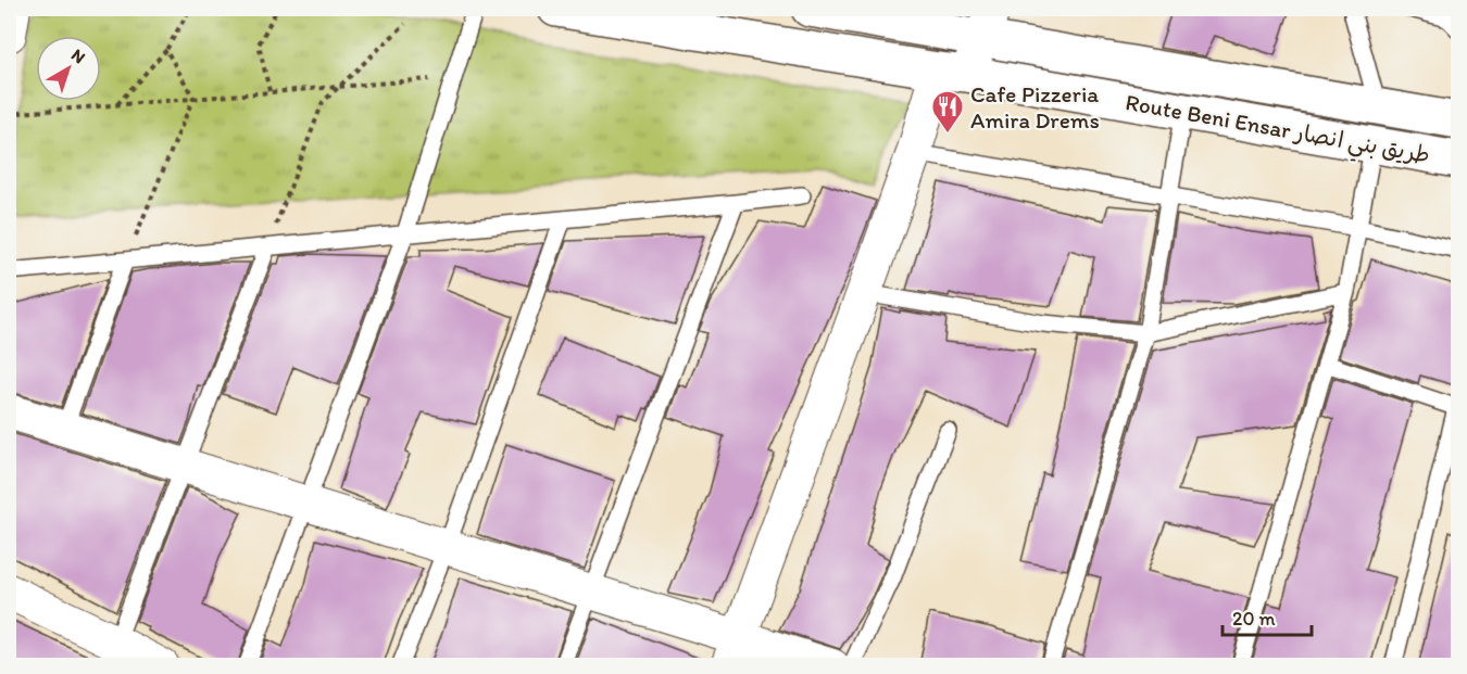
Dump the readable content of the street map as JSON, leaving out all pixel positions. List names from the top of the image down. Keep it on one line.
{"streets":{"highway":["Route Beni Ensar طريق بني انصار"]},"places":{"restaurant":["Cafe Pizzeria Amira Drems"]},"scale_bar":"20 m","north":"top right"}
